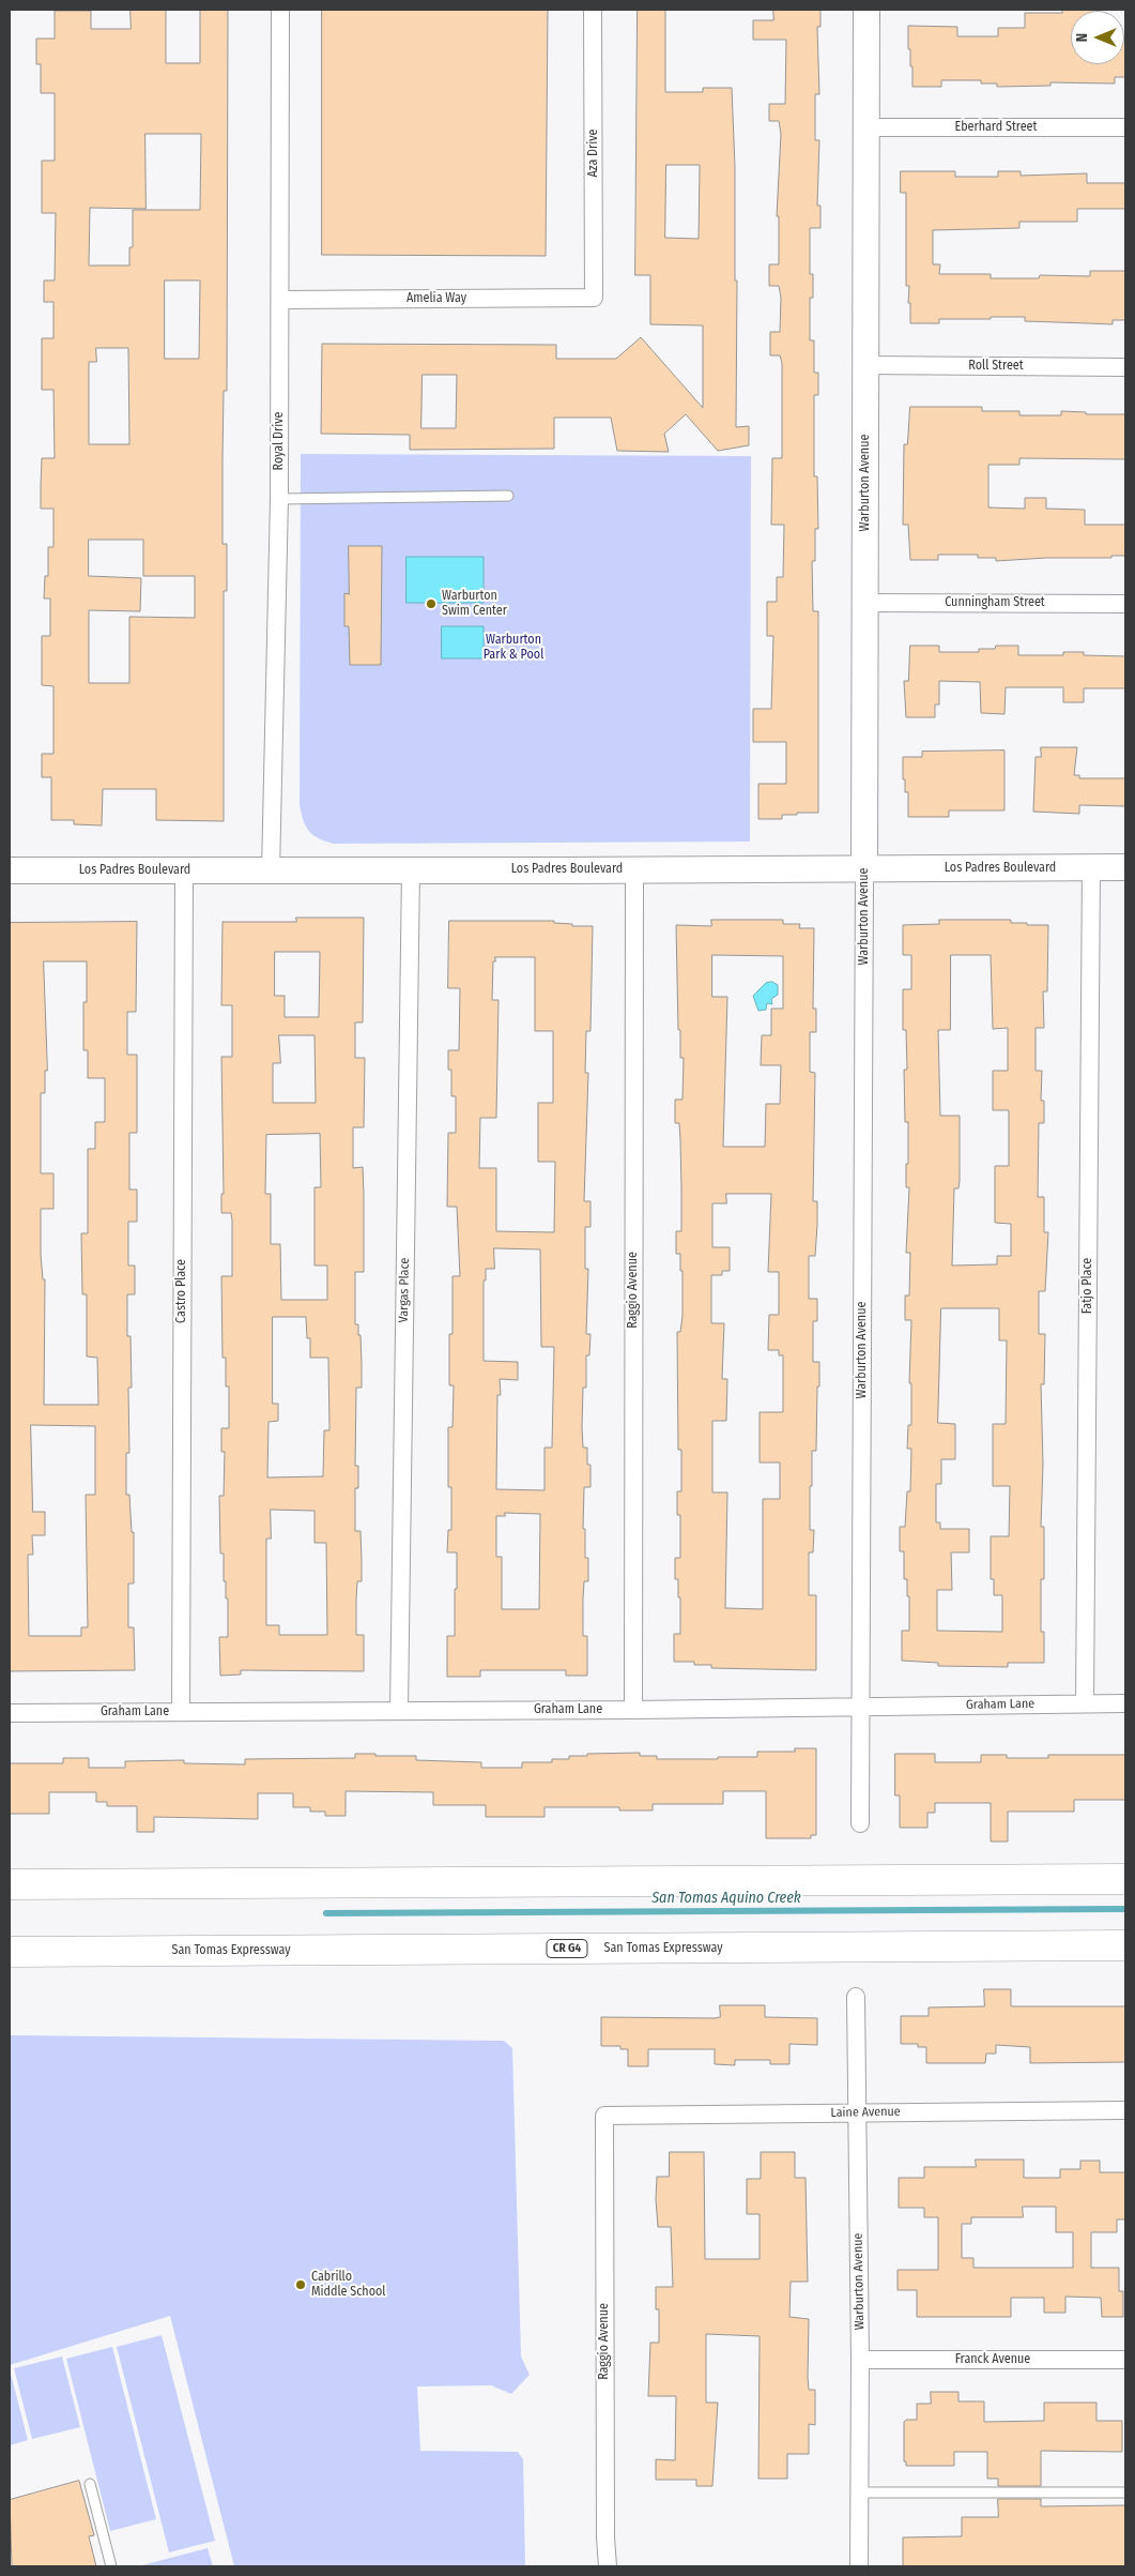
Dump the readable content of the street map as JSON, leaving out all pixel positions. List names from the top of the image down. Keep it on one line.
{"streets":{"highway":["CR G4","San Tomas Expressway"],"street":["Eberhard Street","Aza Drive","Amelia Way","Roll Street","Royal Drive","Warburton Avenue","Cunningham Street","Los Padres Boulevard","Fatjo Place","Vargas Place","Raggio Avenue","Castro Place","Graham Lane","Laine Avenue","Franck Avenue"]},"crossings":[["Eberhard Street","Warburton Avenue"],["Aza Drive","Amelia Way"],["Amelia Way","Royal Drive"],["Roll Street","Warburton Avenue"],["Royal Drive","Los Padres Boulevard"],["Warburton Avenue","Cunningham Street"],["Warburton Avenue","Los Padres Boulevard"],["Warburton Avenue","Graham Lane"],["Warburton Avenue","Laine Avenue"],["Warburton Avenue","Franck Avenue"],["Los Padres Boulevard","Fatjo Place"],["Los Padres Boulevard","Vargas Place"],["Los Padres Boulevard","Raggio Avenue"],["Los Padres Boulevard","Castro Place"],["Fatjo Place","Graham Lane"],["Vargas Place","Graham Lane"],["Raggio Avenue","Graham Lane"],["Raggio Avenue","Laine Avenue"],["Castro Place","Graham Lane"]],"water":["San Tomas Aquino Creek"],"parks":["Warburton Park & Pool"],"places":["Warburton Swim Center","Cabrillo Middle School"],"north":"left"}
